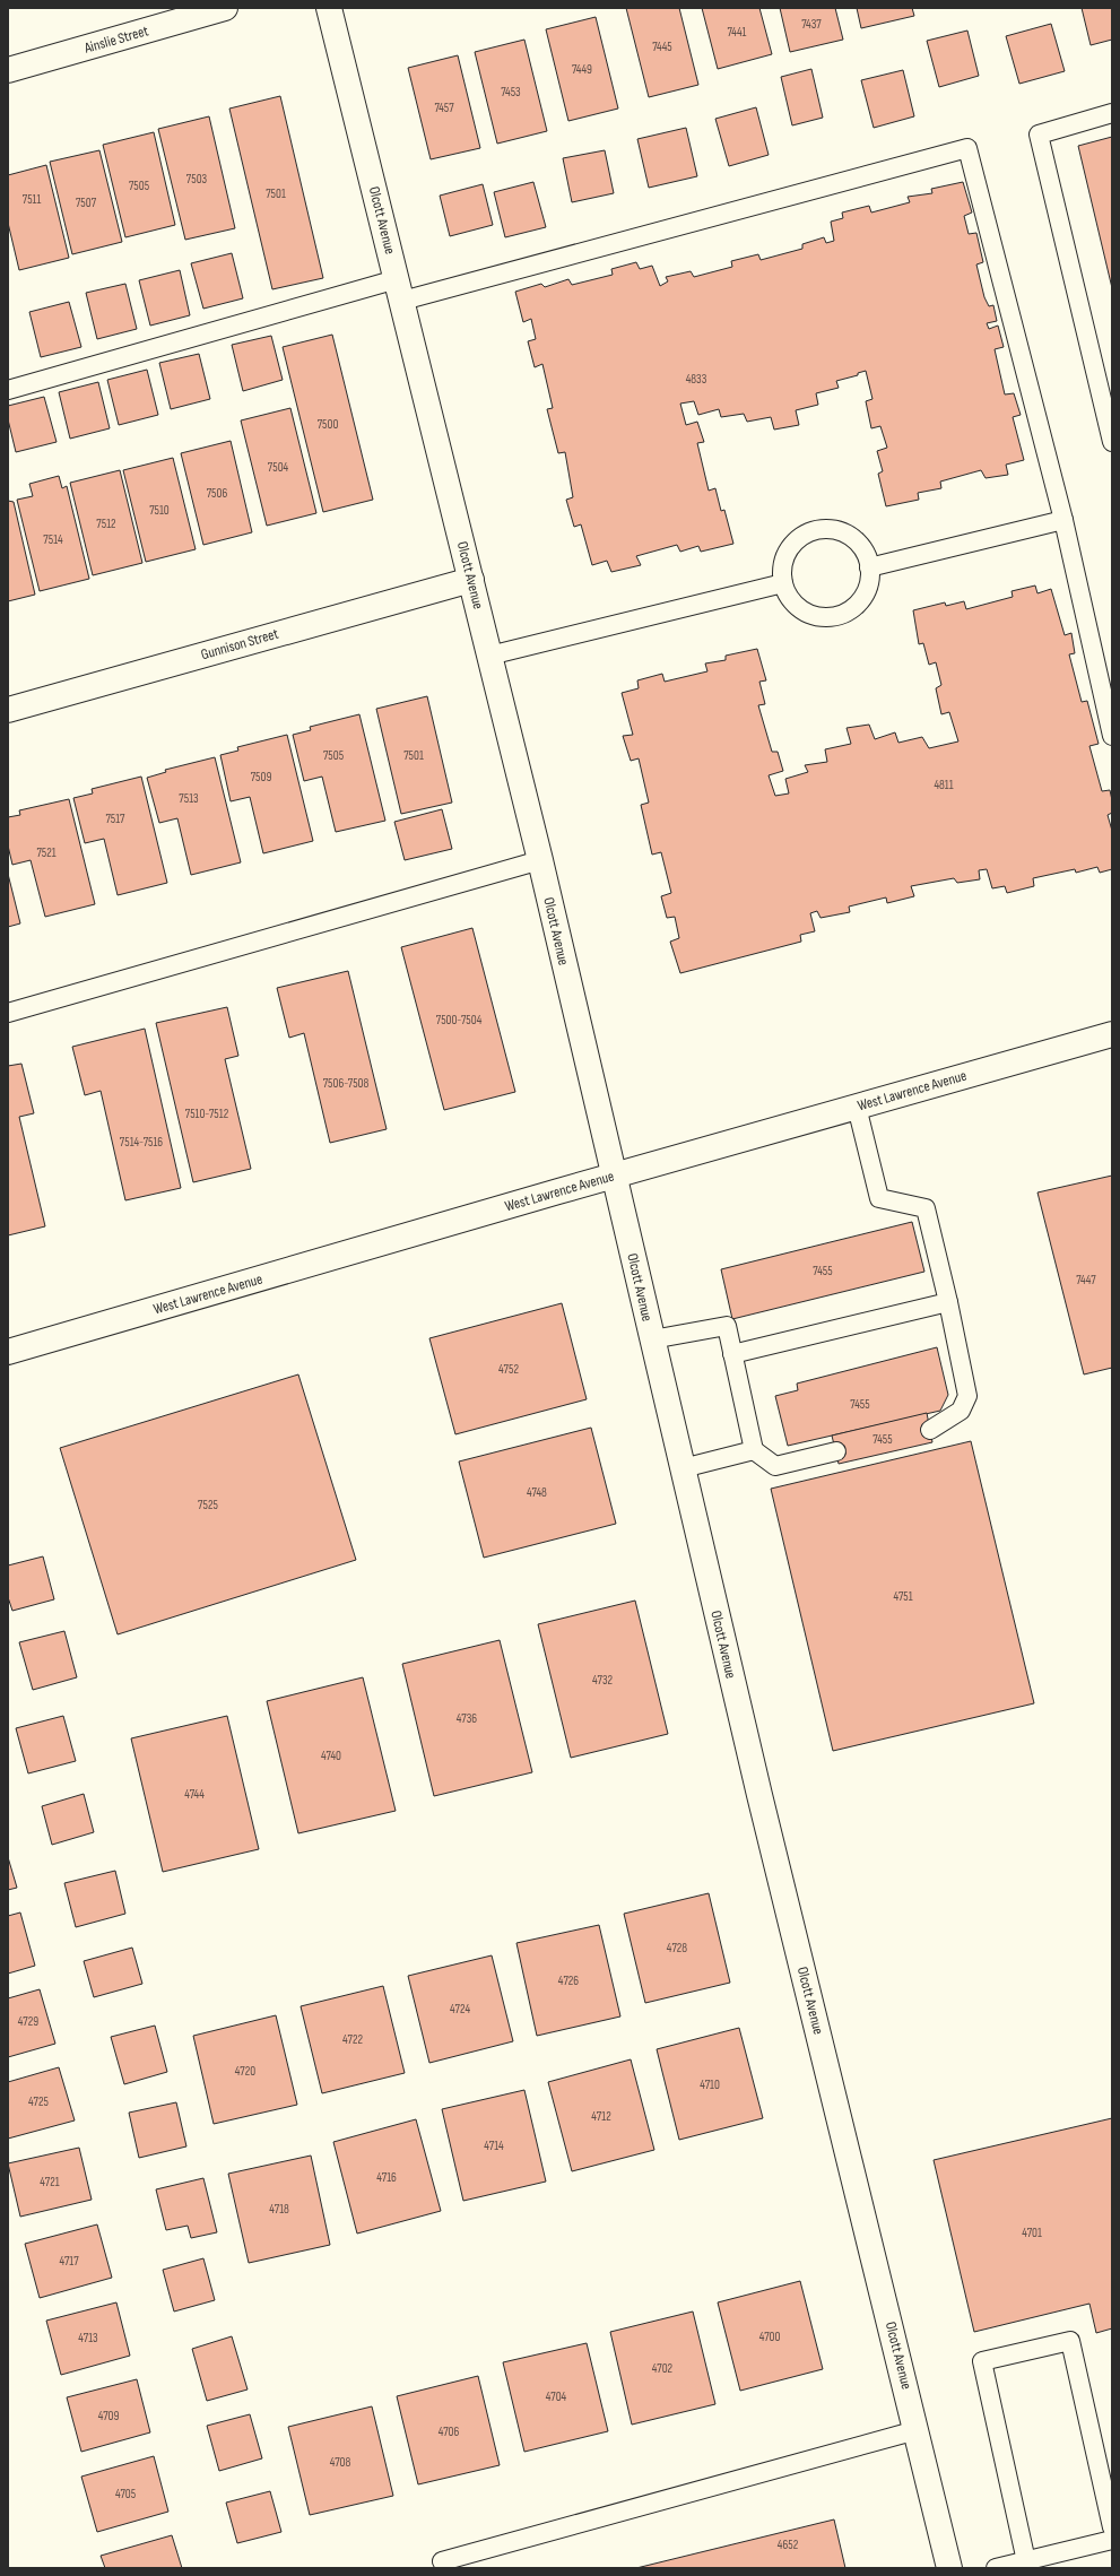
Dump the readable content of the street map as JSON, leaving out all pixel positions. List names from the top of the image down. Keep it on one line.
{"streets":{"street":["Ainslie Street","Olcott Avenue","Gunnison Street","West Lawrence Avenue"]},"crossings":[["Olcott Avenue","Gunnison Street"],["Olcott Avenue","West Lawrence Avenue"]],"house_numbers":["7437","7441","7445","7449","7453","7457","7503","7505","7501","7511","7507","4833","7500","7504","7506","7510","7512","7514","7505","7501","7509","4811","7513","7517","7521","7500-7504","7506-7508","7510-7512","7514-7516","7455","7447","4752","7455","7455","4748","7525","4751","4732","4736","4740","4744","4728","4726","4724","4729","4722","4720","4710","4725","4712","4714","4716","4721","4718","4701","4717","4700","4713","4702","4704","4709","4706","4708","4705","4652"]}
